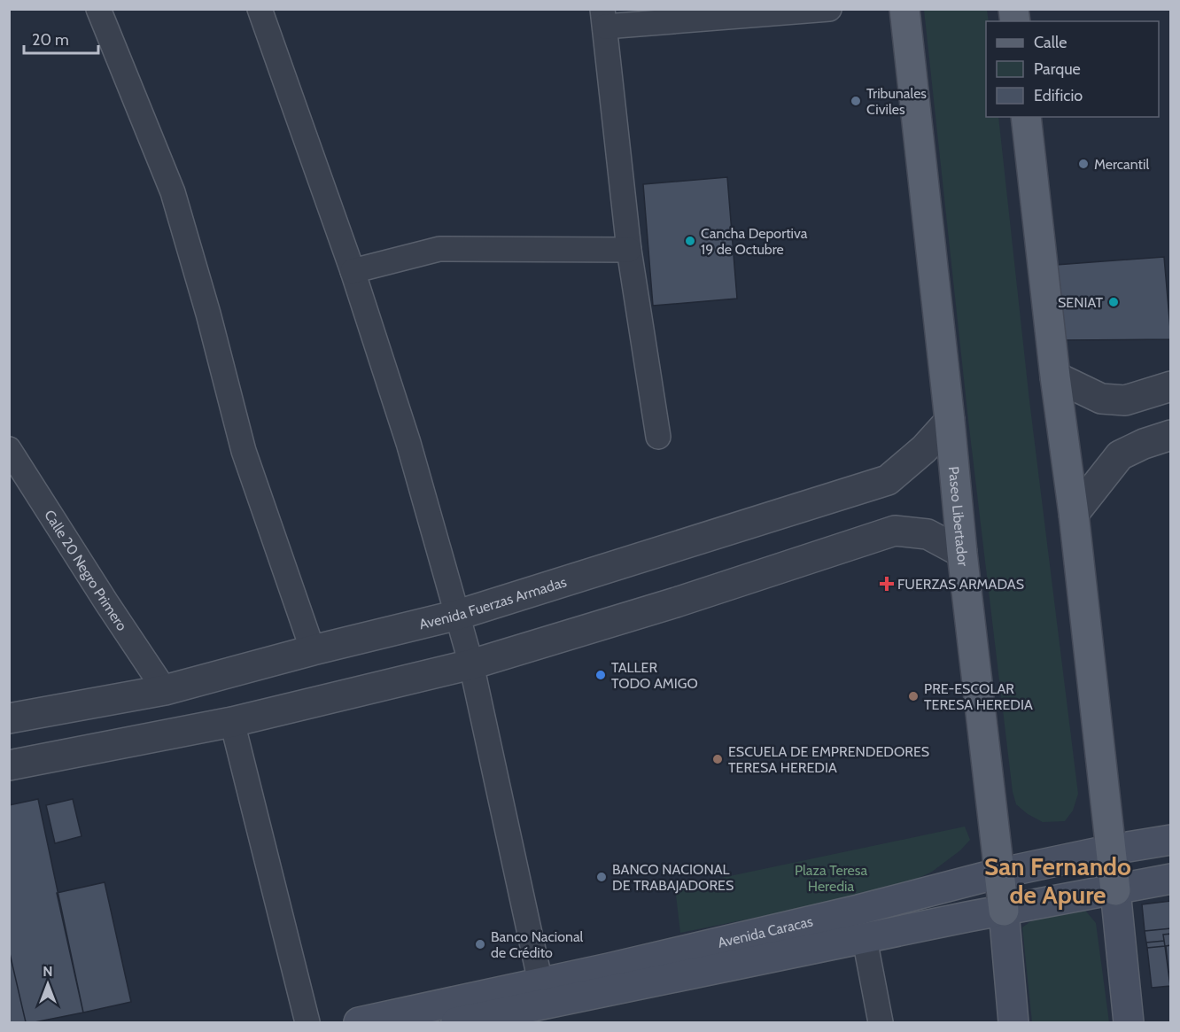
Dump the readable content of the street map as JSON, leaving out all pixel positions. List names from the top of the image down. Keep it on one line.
{"streets":{"main road":["Paseo Libertador","Avenida Caracas"],"street":["Calle 20 Negro Primero","Avenida Fuerzas Armadas"]},"crossings":[["Paseo Libertador","Avenida Fuerzas Armadas"],["Paseo Libertador","Avenida Caracas"],["Calle 20 Negro Primero","Avenida Fuerzas Armadas"]],"districts":["San Fernando de Apure"],"parks":["Plaza Teresa Heredia"],"places":{"other":["Tribunales Civiles","Mercantil","Cancha Deportiva 19 de Octubre","SENIAT","TALLER TODO AMIGO","PRE-ESCOLAR TERESA HEREDIA","ESCUELA DE EMPRENDEDORES TERESA HEREDIA","BANCO NACIONAL DE TRABAJADORES","Banco Nacional de Crédito"],"health":["FUERZAS ARMADAS"]},"legend":["Calle","Parque","Edificio"],"scale_bar":"20 m","north":"top"}
